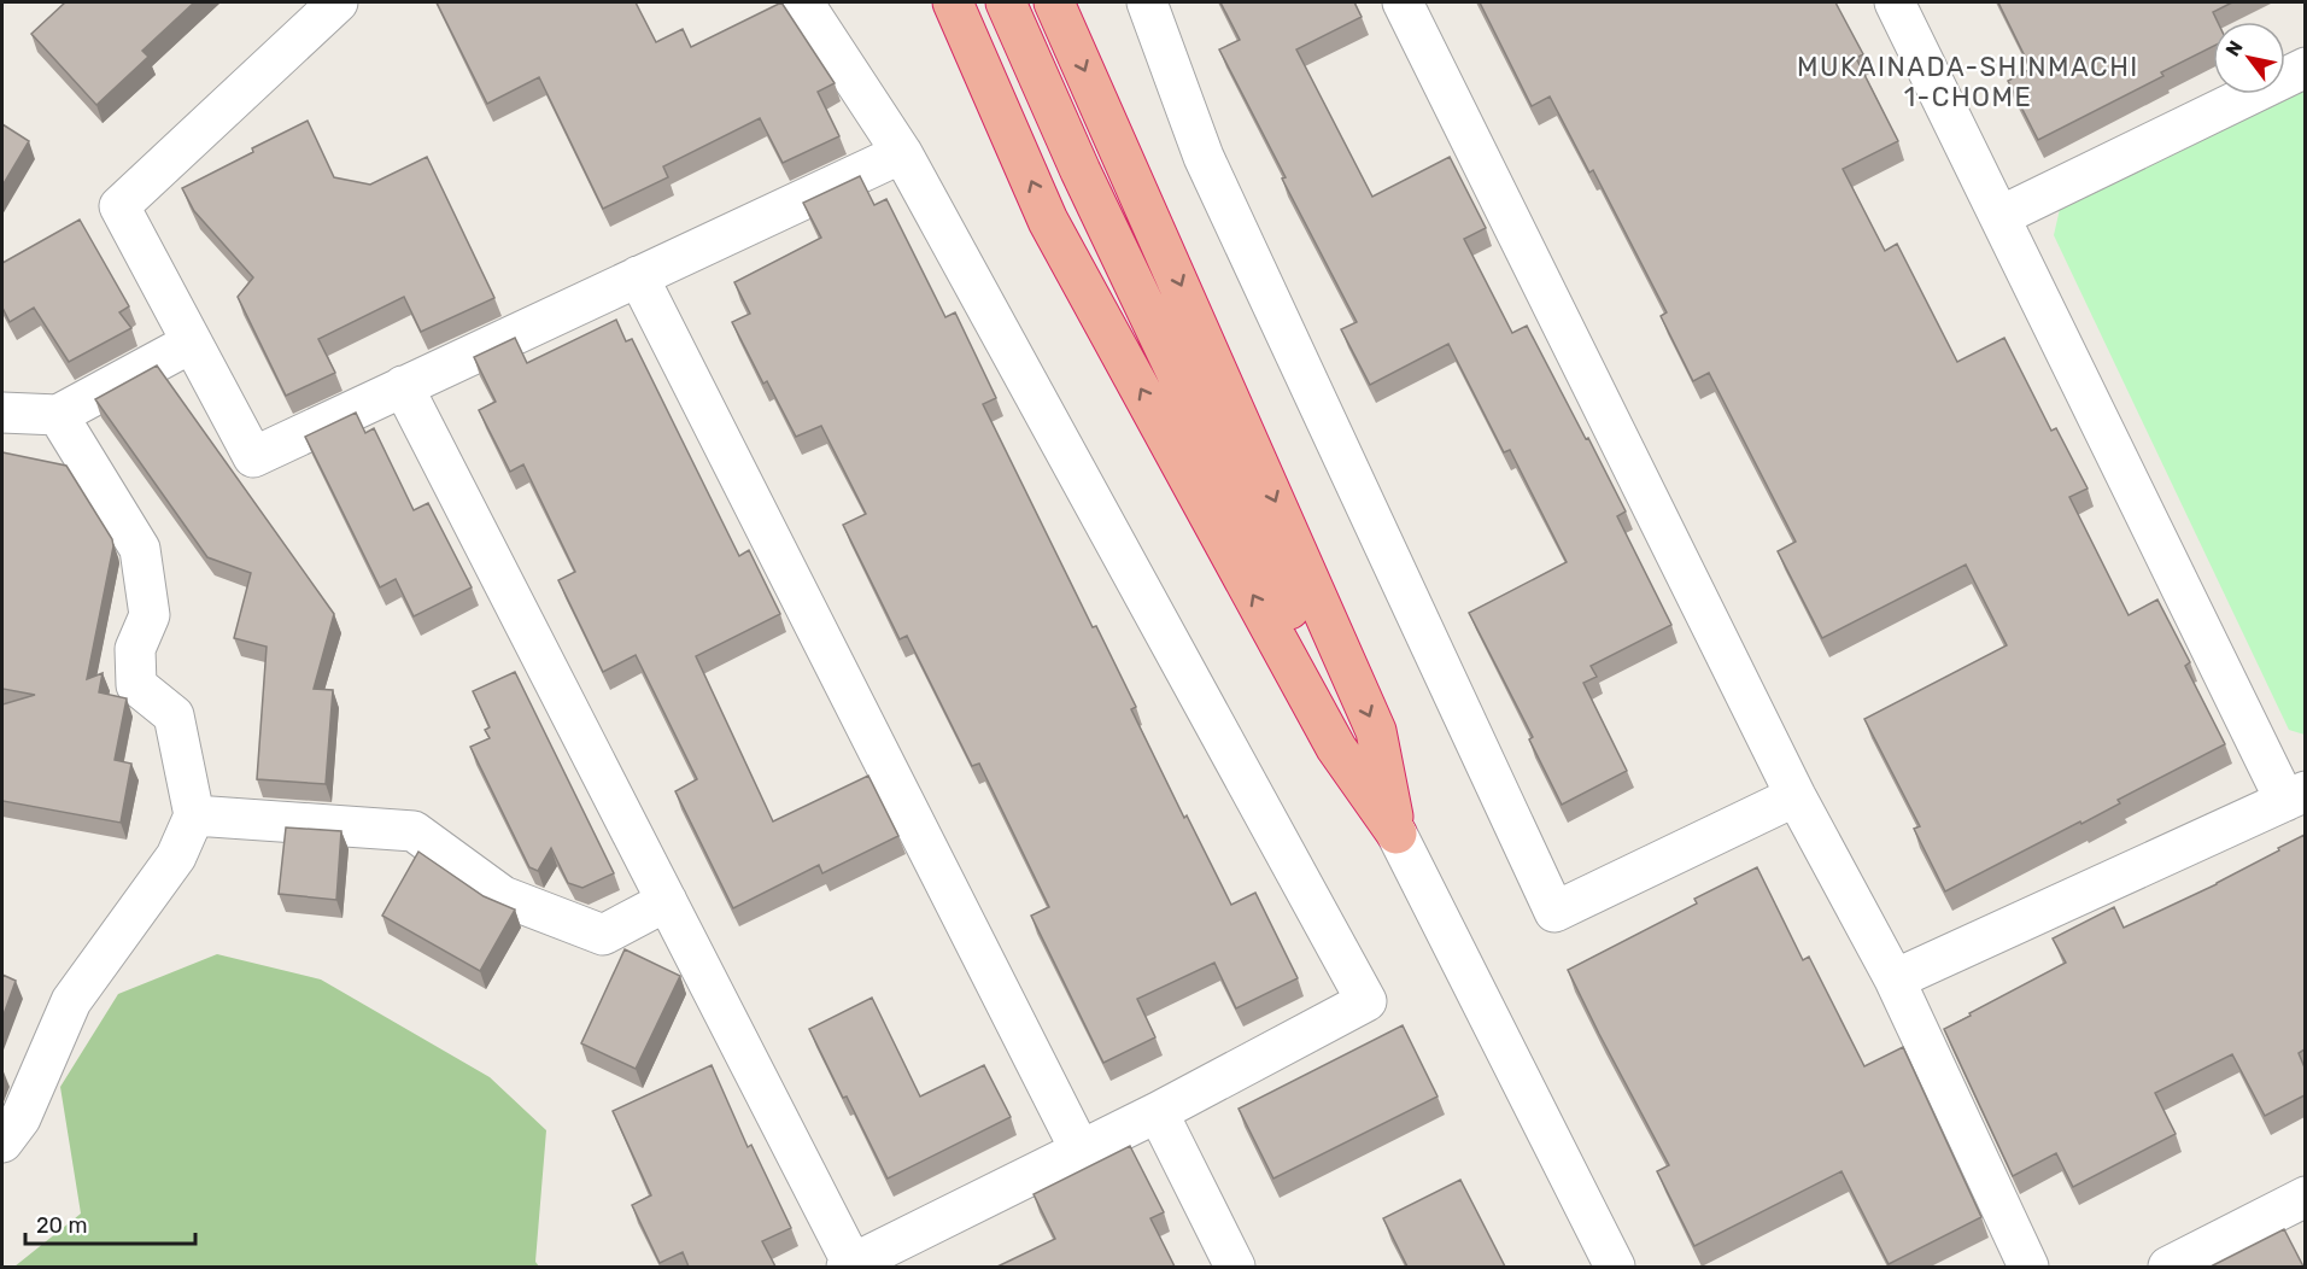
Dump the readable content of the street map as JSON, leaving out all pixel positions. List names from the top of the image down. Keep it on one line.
{"districts":["MUKAINADA-SHINMACHI 1-CHOME"],"scale_bar":"20 m","north":"top left"}
